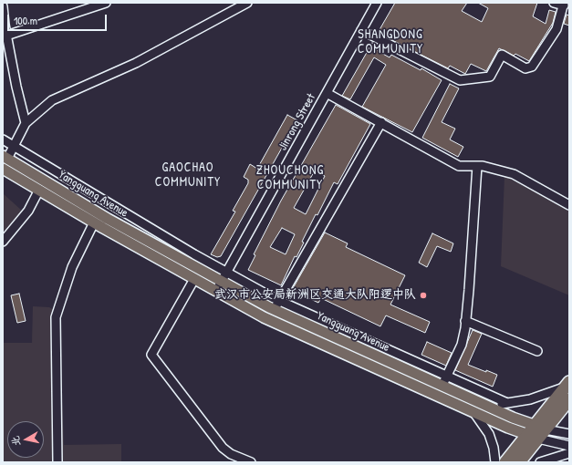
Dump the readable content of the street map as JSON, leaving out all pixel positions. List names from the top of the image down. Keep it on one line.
{"streets":{"main road":["Yangguang Avenue"],"street":["Jinrong Street"]},"crossings":[["Jinrong Street","Yangguang Avenue"]],"districts":["SHANGDONG COMMUNITY","GAOCHAO COMMUNITY","ZHOUCHONG COMMUNITY"],"places":["武汉市公安局新洲区交通大队阳逻中队"],"scale_bar":"100 m","north":"left"}
